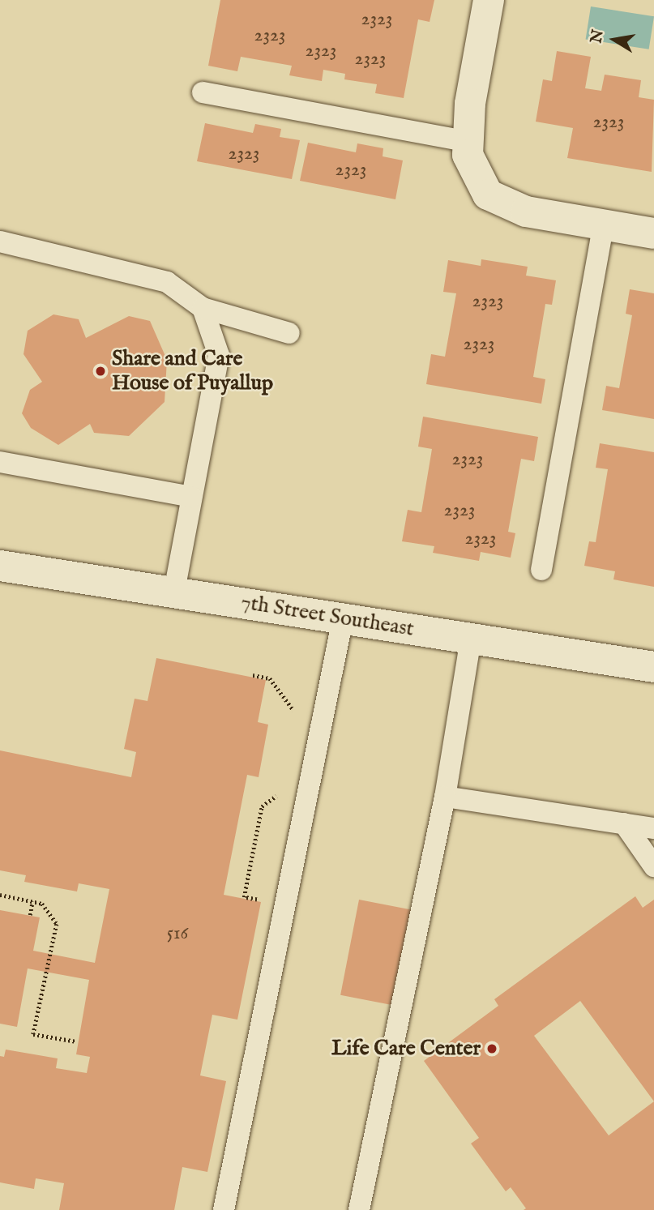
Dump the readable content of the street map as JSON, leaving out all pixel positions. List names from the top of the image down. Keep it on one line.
{"streets":{"street":["7th Street Southeast"]},"places":["Share and Care House of Puyallup","Life Care Center"],"house_numbers":["2323","2323","2323","2323","2323","2323","2323","2323","2323","2323","2323","2323","516"],"north":"left"}
